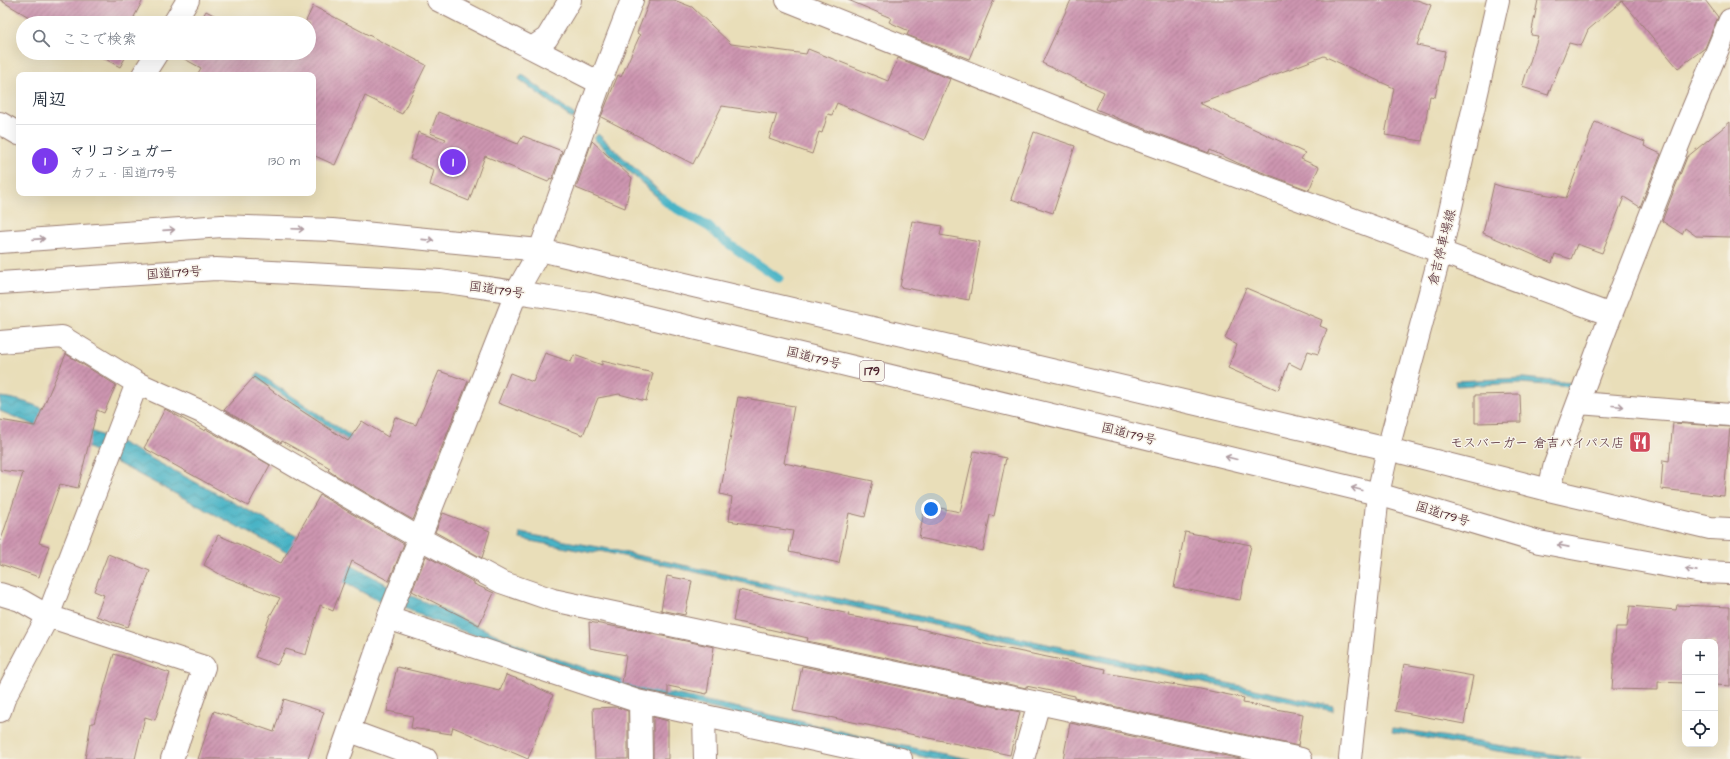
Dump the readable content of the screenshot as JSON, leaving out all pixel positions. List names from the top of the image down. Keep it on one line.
{"streets":{"main road":["倉吉停車場線","国道179号","179"]},"crossings":[["倉吉停車場線","国道179号"]],"places":{"restaurant":["モスバーガー 倉吉バイパス店"]},"page":{"search":"ここで検索","heading":"周辺","list":[{"mark":"1","name":"マリコシュガー","note":"カフェ · 国道179号","value":"130 m"}],"pins":"1","map_buttons":["+","−"]}}
